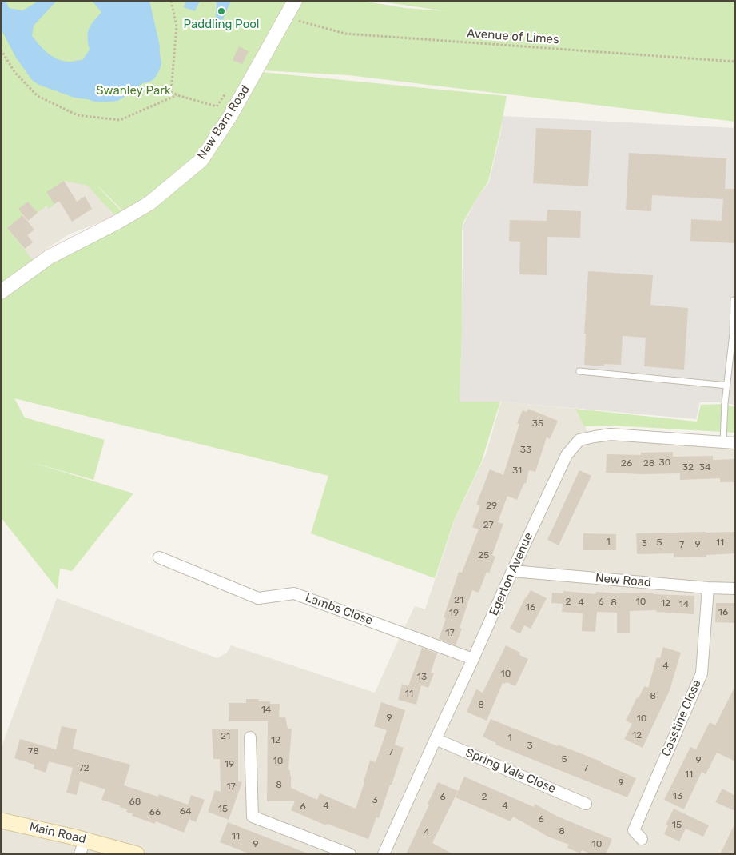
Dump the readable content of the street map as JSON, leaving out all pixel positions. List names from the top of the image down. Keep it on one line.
{"streets":{"main road":["Main Road"],"street":["New Barn Road","Egerton Avenue","New Road","Lambs Close","Casstine Close","Spring Vale Close"],"path":["Avenue of Limes"]},"crossings":[["Egerton Avenue","New Road"],["Egerton Avenue","Lambs Close"],["Egerton Avenue","Spring Vale Close"],["New Road","Casstine Close"]],"parks":["Swanley Park"],"places":["Paddling Pool"],"house_numbers":["35","33","30","26","28","32","34","31","29","27","1","5","11","3","9","7","25","21","2","6","10","4","8","12","14","16","16","19","17","4","10","13","11","8","8","14","9","10","12","21","1","12","3","78","7","5","9","10","19","72","7","11","9","8","17","13","6","2","3","68","4","4","6","15","64","66","6","15","8","4","11","9","10"]}
